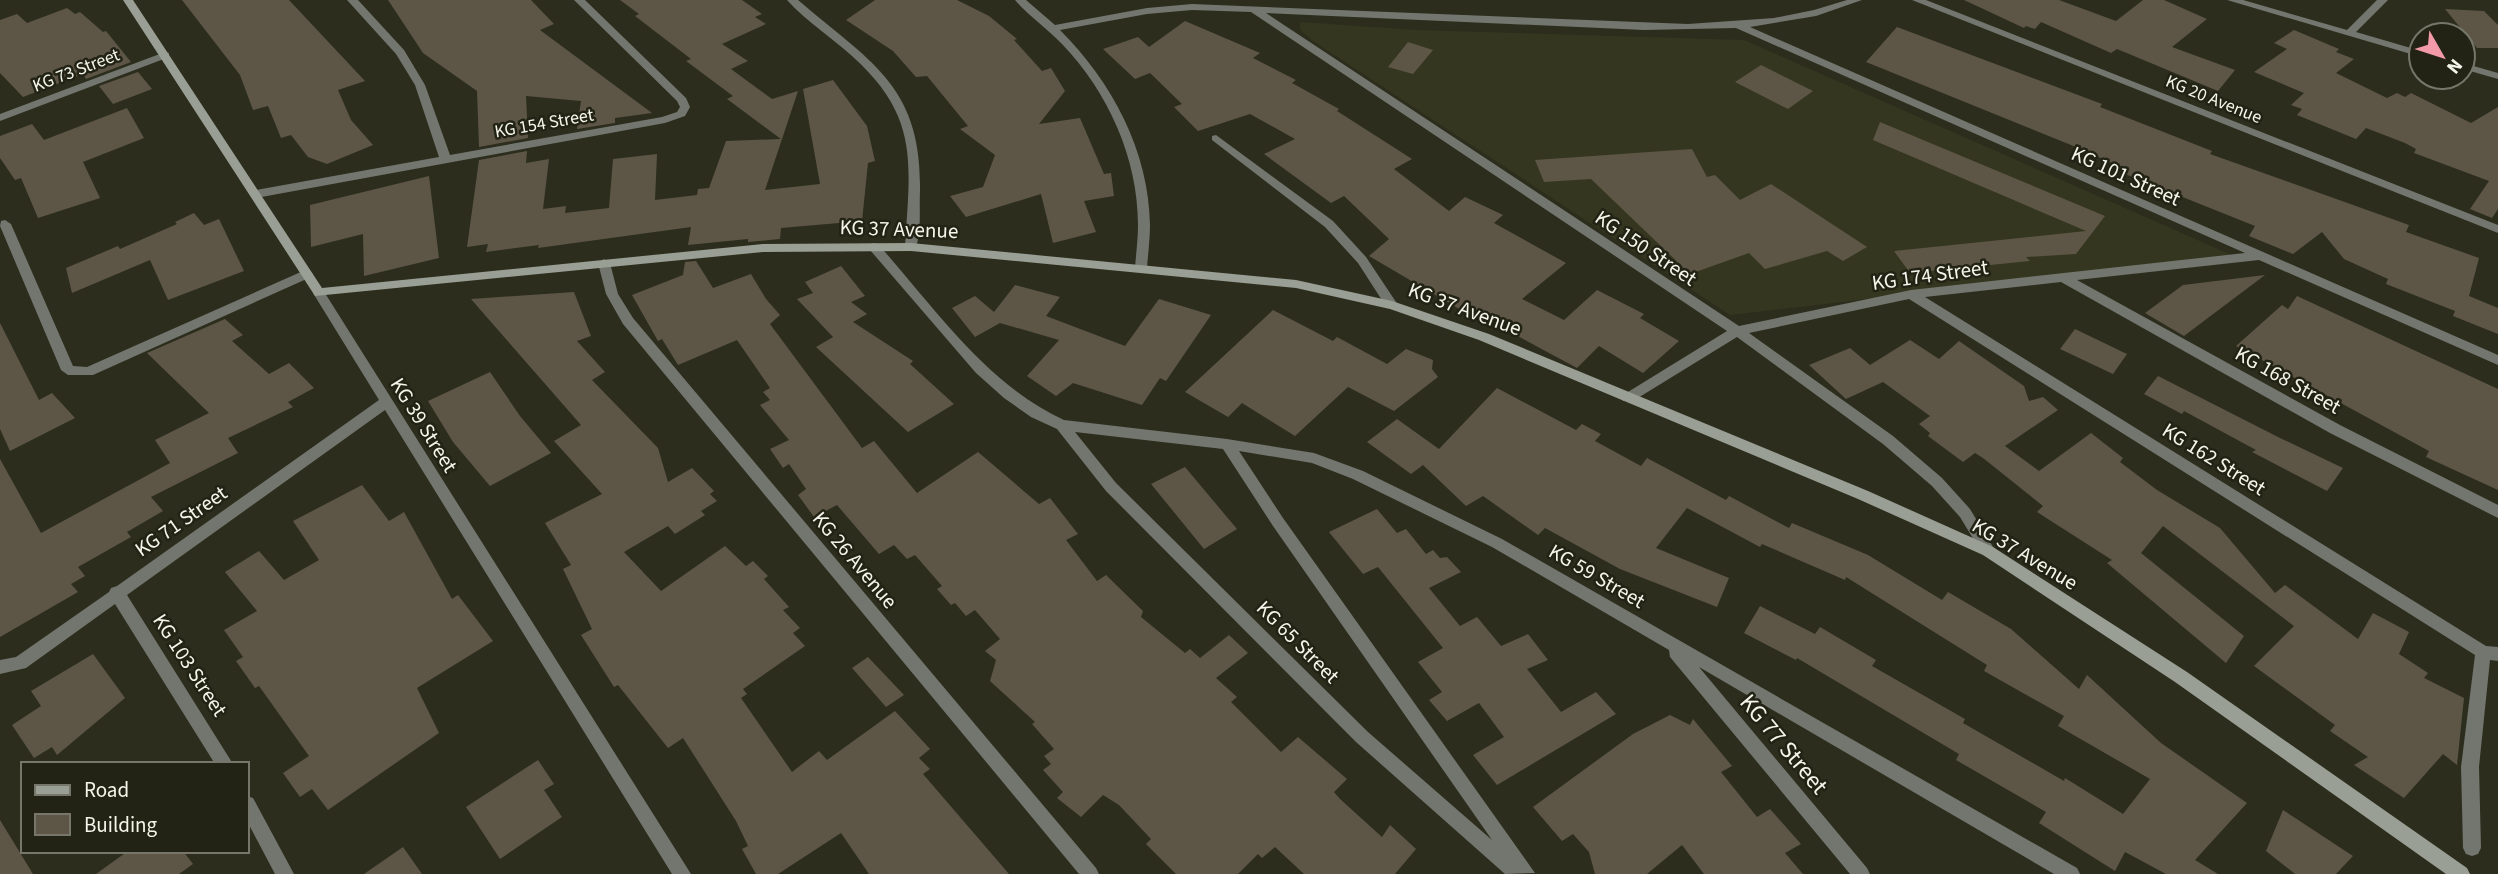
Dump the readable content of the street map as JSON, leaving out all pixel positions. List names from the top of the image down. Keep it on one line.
{"streets":{"street":["KG 73 Street","KG 20 Avenue","KG 154 Street","KG 101 Street","KG 37 Avenue","KG 150 Street","KG 174 Street","KG 168 Street","KG 39 Street","KG 162 Street","KG 71 Street","KG 26 Avenue","KG 59 Street","KG 65 Street","KG 103 Street","KG 77 Street"]},"crossings":[["KG 73 Street","KG 39 Street"],["KG 154 Street","KG 39 Street"],["KG 101 Street","KG 174 Street"],["KG 37 Avenue","KG 150 Street"],["KG 37 Avenue","KG 174 Street"],["KG 37 Avenue","KG 39 Street"],["KG 37 Avenue","KG 26 Avenue"],["KG 150 Street","KG 174 Street"],["KG 174 Street","KG 168 Street"],["KG 174 Street","KG 162 Street"],["KG 39 Street","KG 71 Street"],["KG 71 Street","KG 103 Street"],["KG 59 Street","KG 65 Street"],["KG 59 Street","KG 77 Street"]],"legend":["Road","Building"],"north":"bottom right"}
